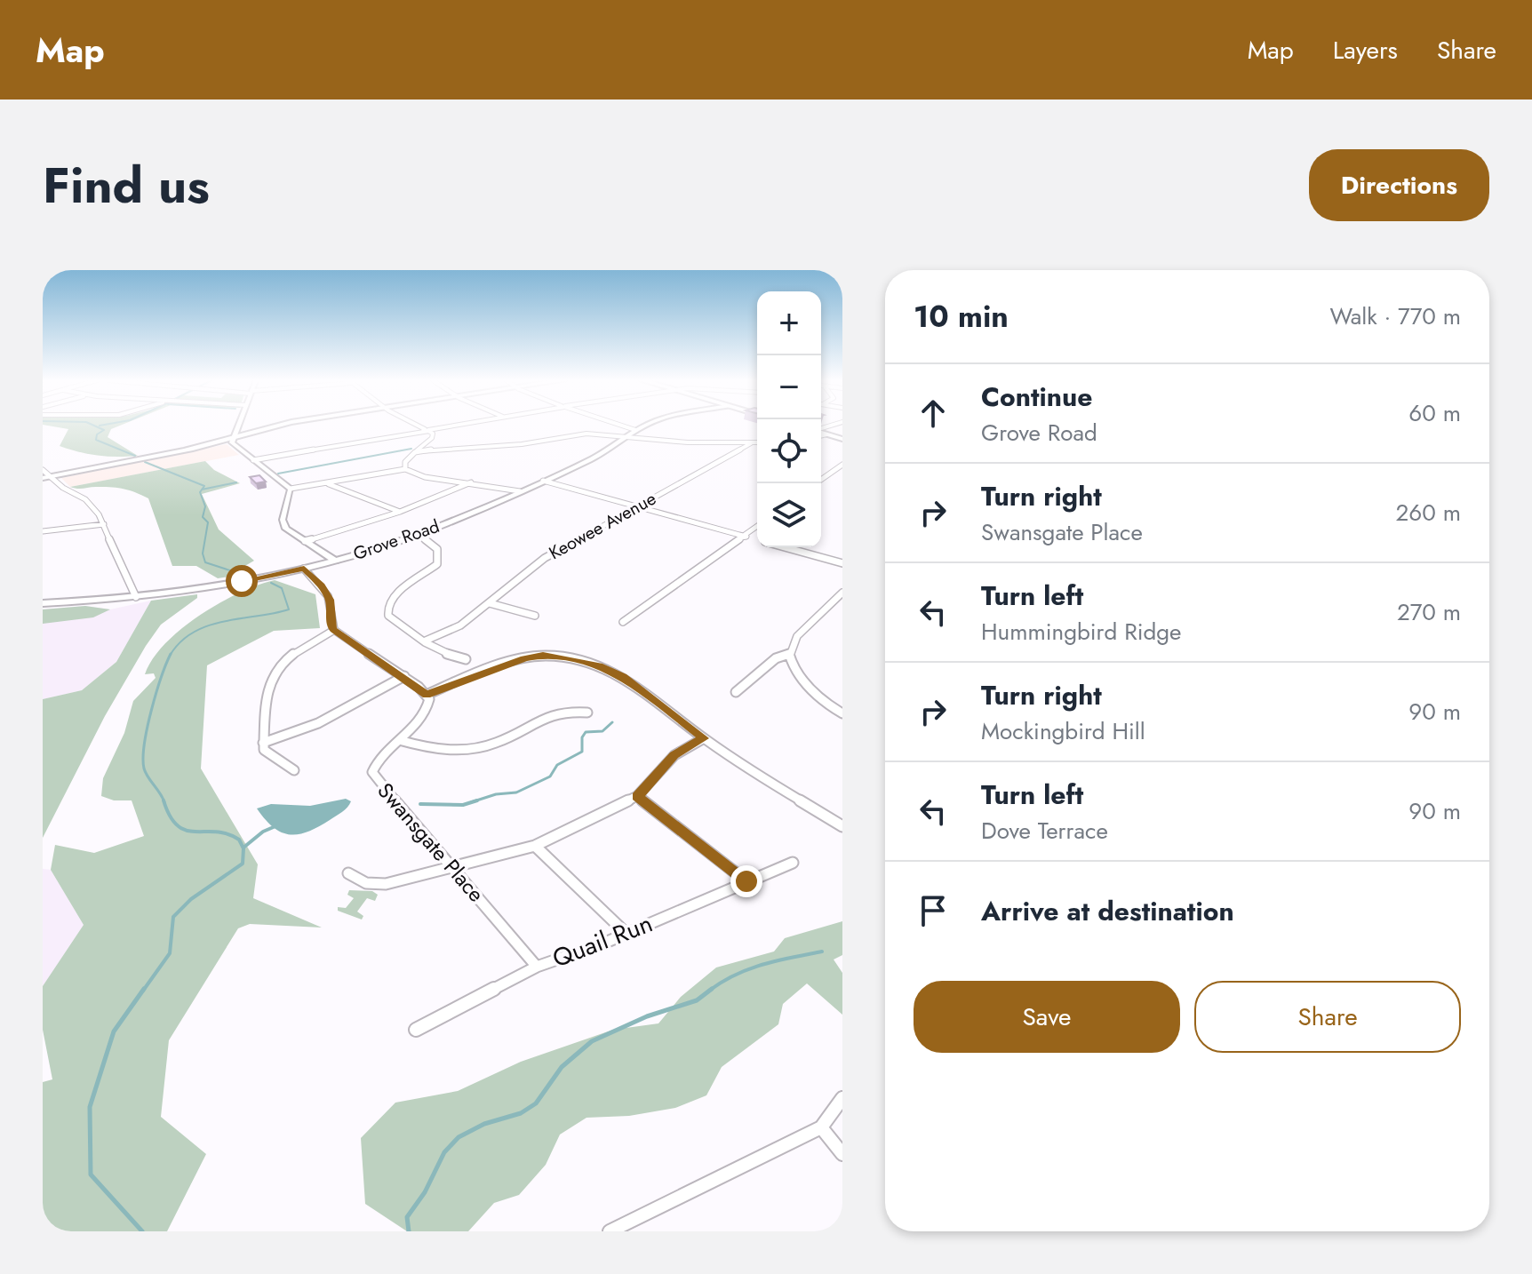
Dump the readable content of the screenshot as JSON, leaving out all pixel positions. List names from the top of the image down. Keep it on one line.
{"streets":{"main road":["Grove Road"],"street":["Keowee Avenue","Swansgate Place","Quail Run"]},"crossings":[["Swansgate Place","Quail Run"]],"page":{"header":"Map","nav":["Map","Layers","Share"],"title":"Find us","buttons":["Directions",["Save","Share"]],"heading":["10 min","Walk · 770 m"],"map_buttons":["+","−"],"list":[["Continue","Grove Road","60 m"],["Turn right","Swansgate Place","260 m"],["Turn left","Hummingbird Ridge","270 m"],["Turn right","Mockingbird Hill","90 m"],["Turn left","Dove Terrace","90 m"],"Arrive at destination"]}}
